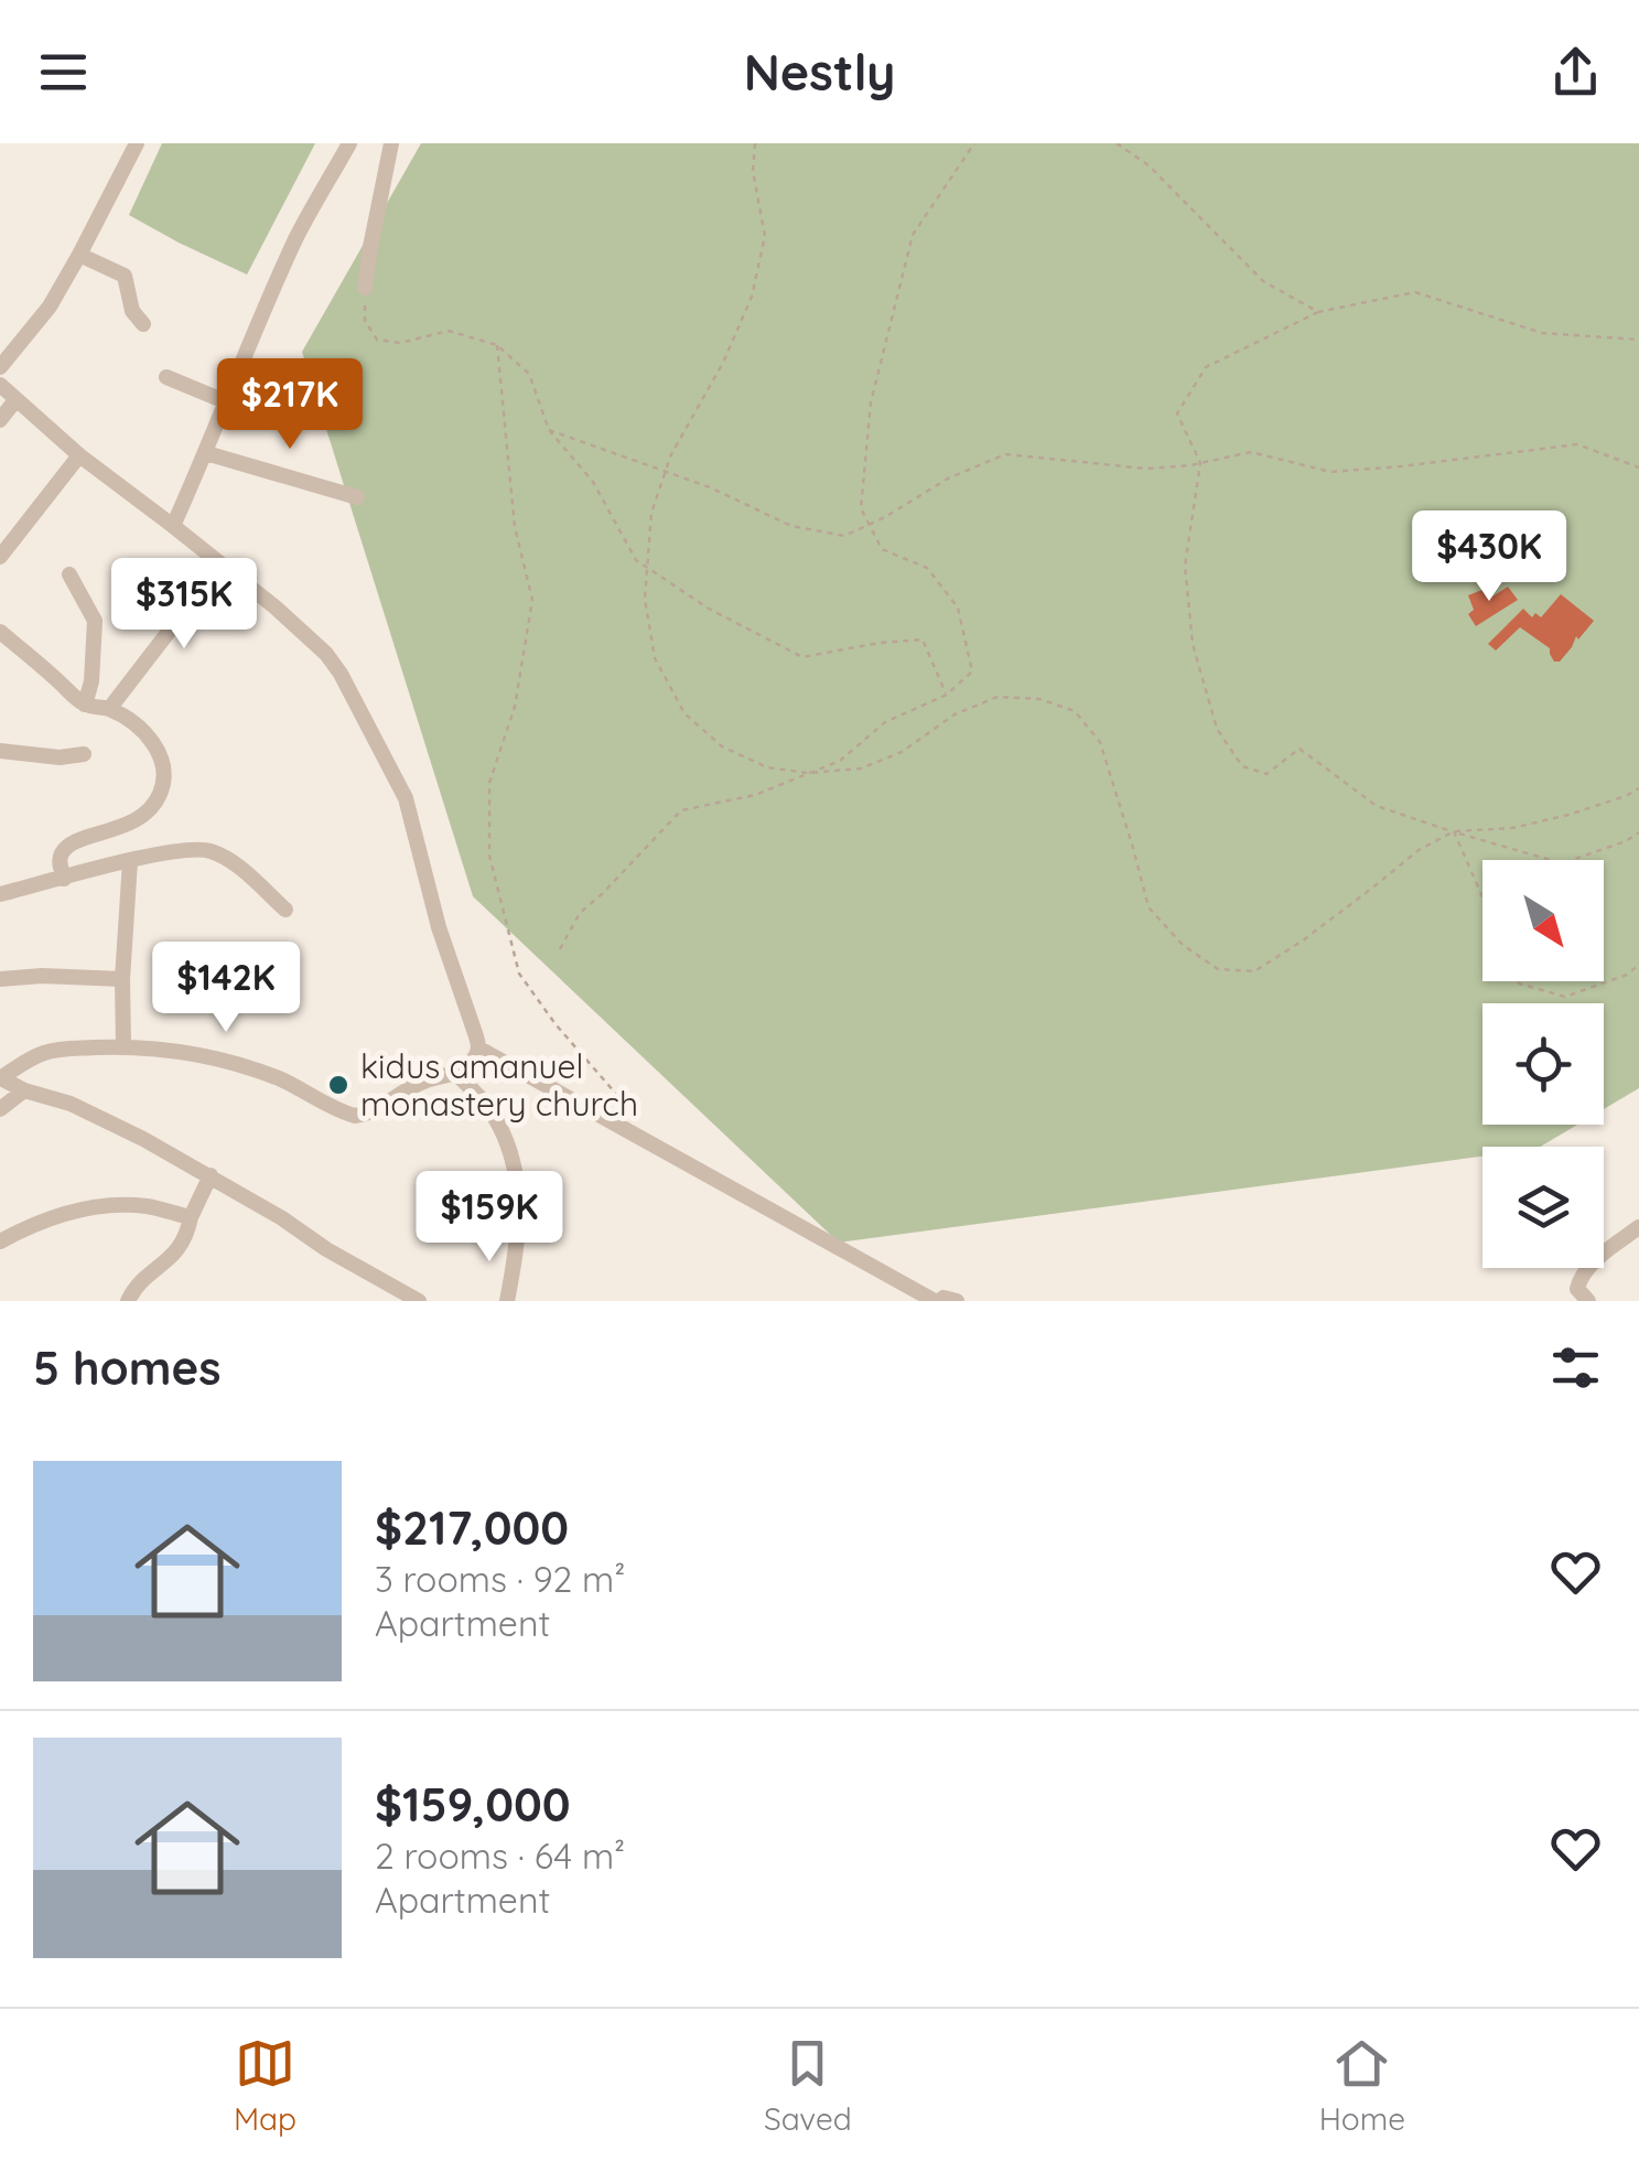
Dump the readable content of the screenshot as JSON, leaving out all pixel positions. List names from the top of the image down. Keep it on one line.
{"places":["kidus amanuel monastery church"],"north":"bottom right","page":{"header":"Nestly","price":["$217K","$430K","$315K","$142K","$159K"],"heading":"5 homes","list":[{"name":"$217,000","note":"3 rooms · 92 m² · Apartment"},{"name":"$159,000","note":"2 rooms · 64 m² · Apartment"}],"tabs":["Map","Saved","Home"]}}
